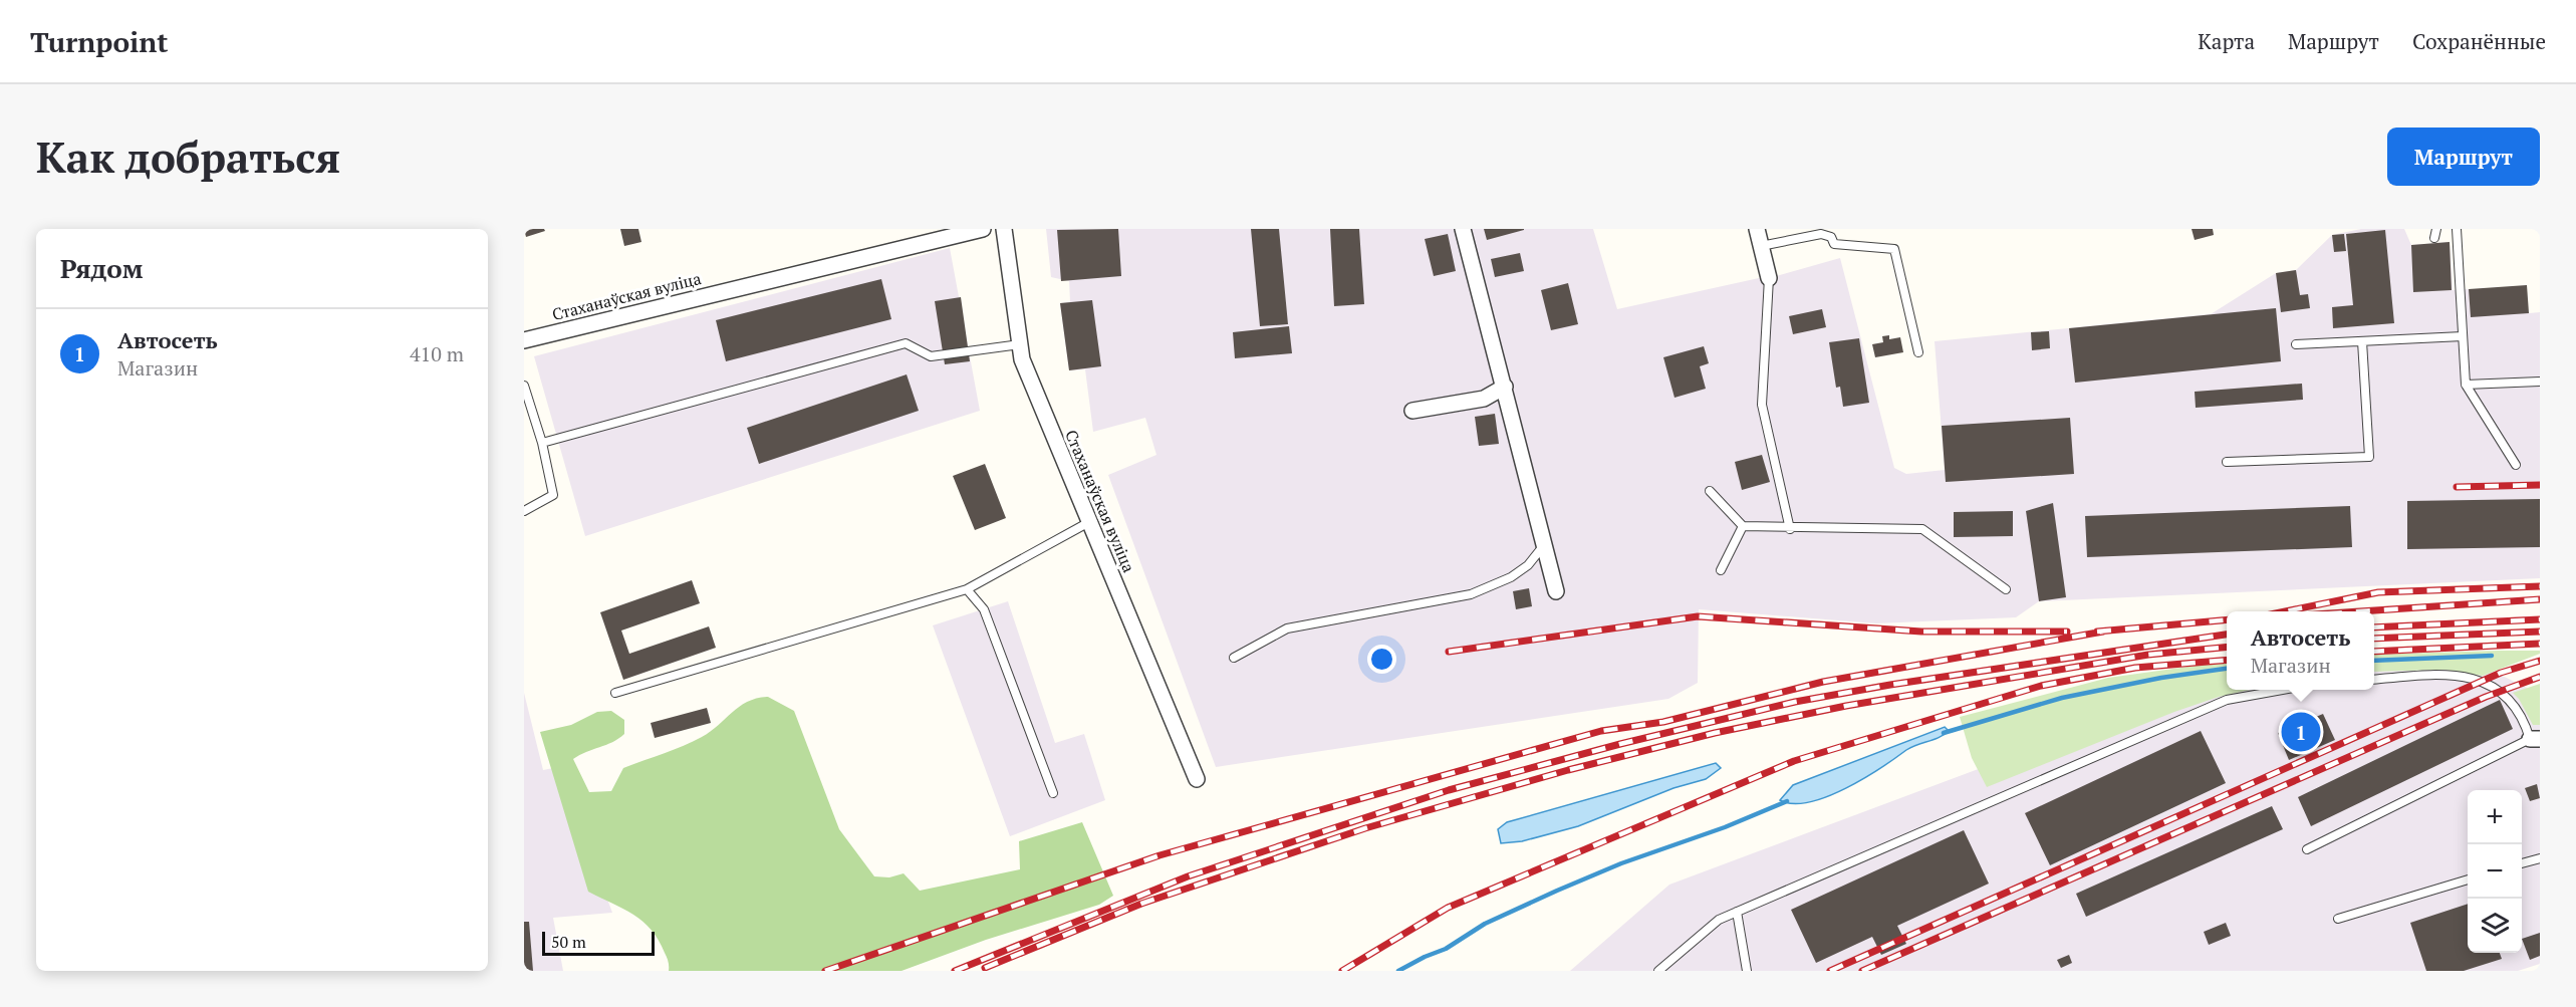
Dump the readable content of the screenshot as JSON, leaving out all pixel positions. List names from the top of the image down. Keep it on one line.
{"streets":{"street":["Стаханаўская вуліца"]},"scale_bar":"50 m","page":{"header":"Turnpoint","nav":["Карта","Маршрут","Сохранённые"],"buttons":"Маршрут","title":"Как добраться","heading":"Рядом","list":[{"mark":"1","name":"Автосеть","note":"Магазин","value":"410 m"}],"popup":["Автосеть","Магазин"],"pins":"1","map_buttons":["+","−"],"scale":"50 m"}}
